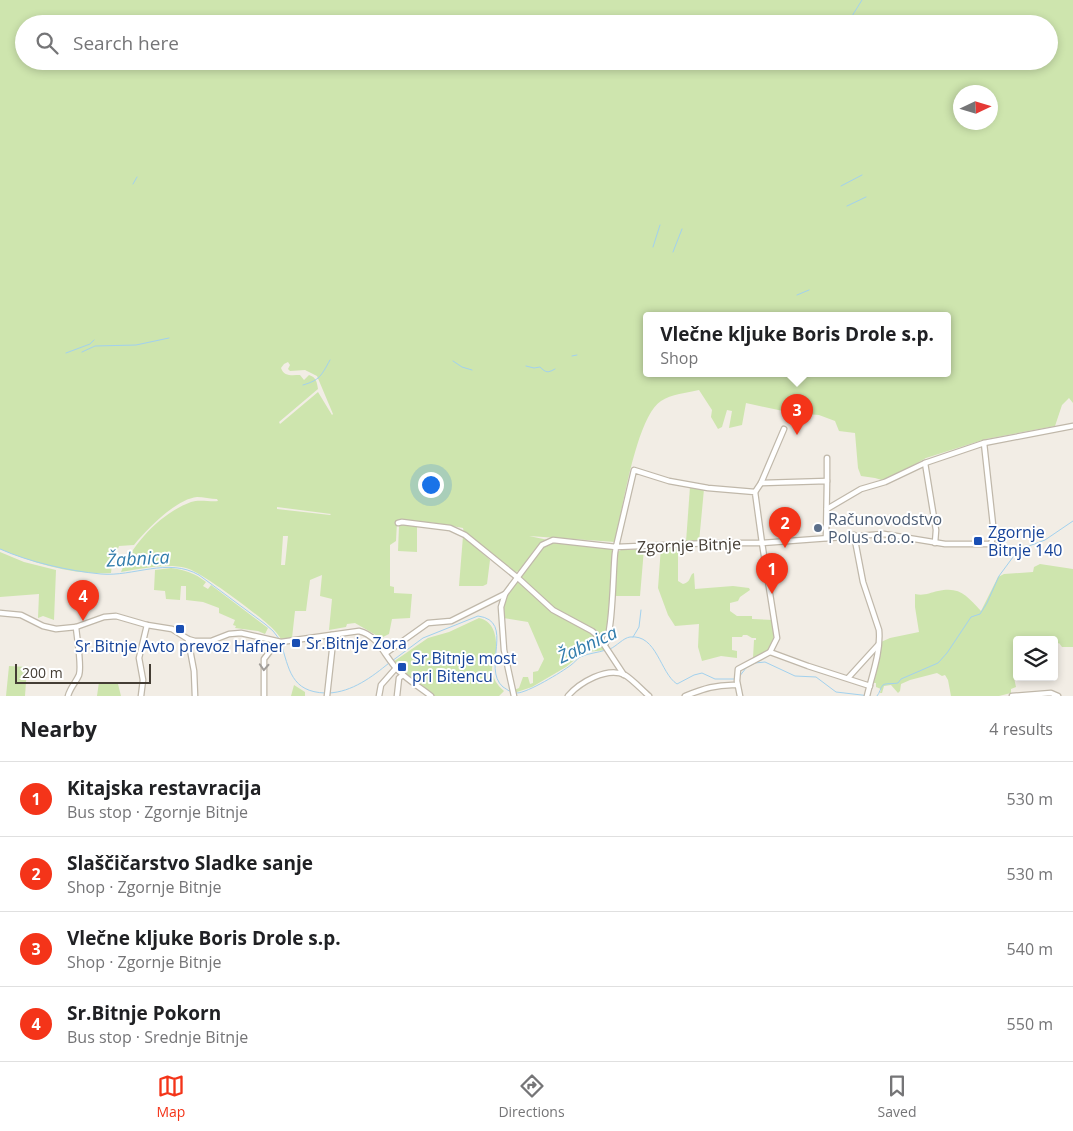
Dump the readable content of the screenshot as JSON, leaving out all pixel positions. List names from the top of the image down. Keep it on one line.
{"streets":{"street":["Zgornje Bitnje"]},"water":["Žabnica"],"places":{"other":["Računovodstvo Polus d.o.o."],"transit":["Zgornje Bitnje 140","Sr.Bitnje Avto prevoz Hafner","Sr.Bitnje Zora","Sr.Bitnje most pri Bitencu"]},"scale_bar":"200 m","north":"right","page":{"search":"Search here","popup":["Vlečne kljuke Boris Drole s.p.","Shop"],"pins":["3","2","1","4"],"scale":"200 m","heading":["Nearby","4 results"],"list":[{"mark":"1","name":"Kitajska restavracija","note":"Bus stop · Zgornje Bitnje","value":"530 m"},{"mark":"2","name":"Slaščičarstvo Sladke sanje","note":"Shop · Zgornje Bitnje","value":"530 m"},{"mark":"3","name":"Vlečne kljuke Boris Drole s.p.","note":"Shop · Zgornje Bitnje","value":"540 m"},{"mark":"4","name":"Sr.Bitnje Pokorn","note":"Bus stop · Srednje Bitnje","value":"550 m"}],"nav":["Map","Directions","Saved"]}}
